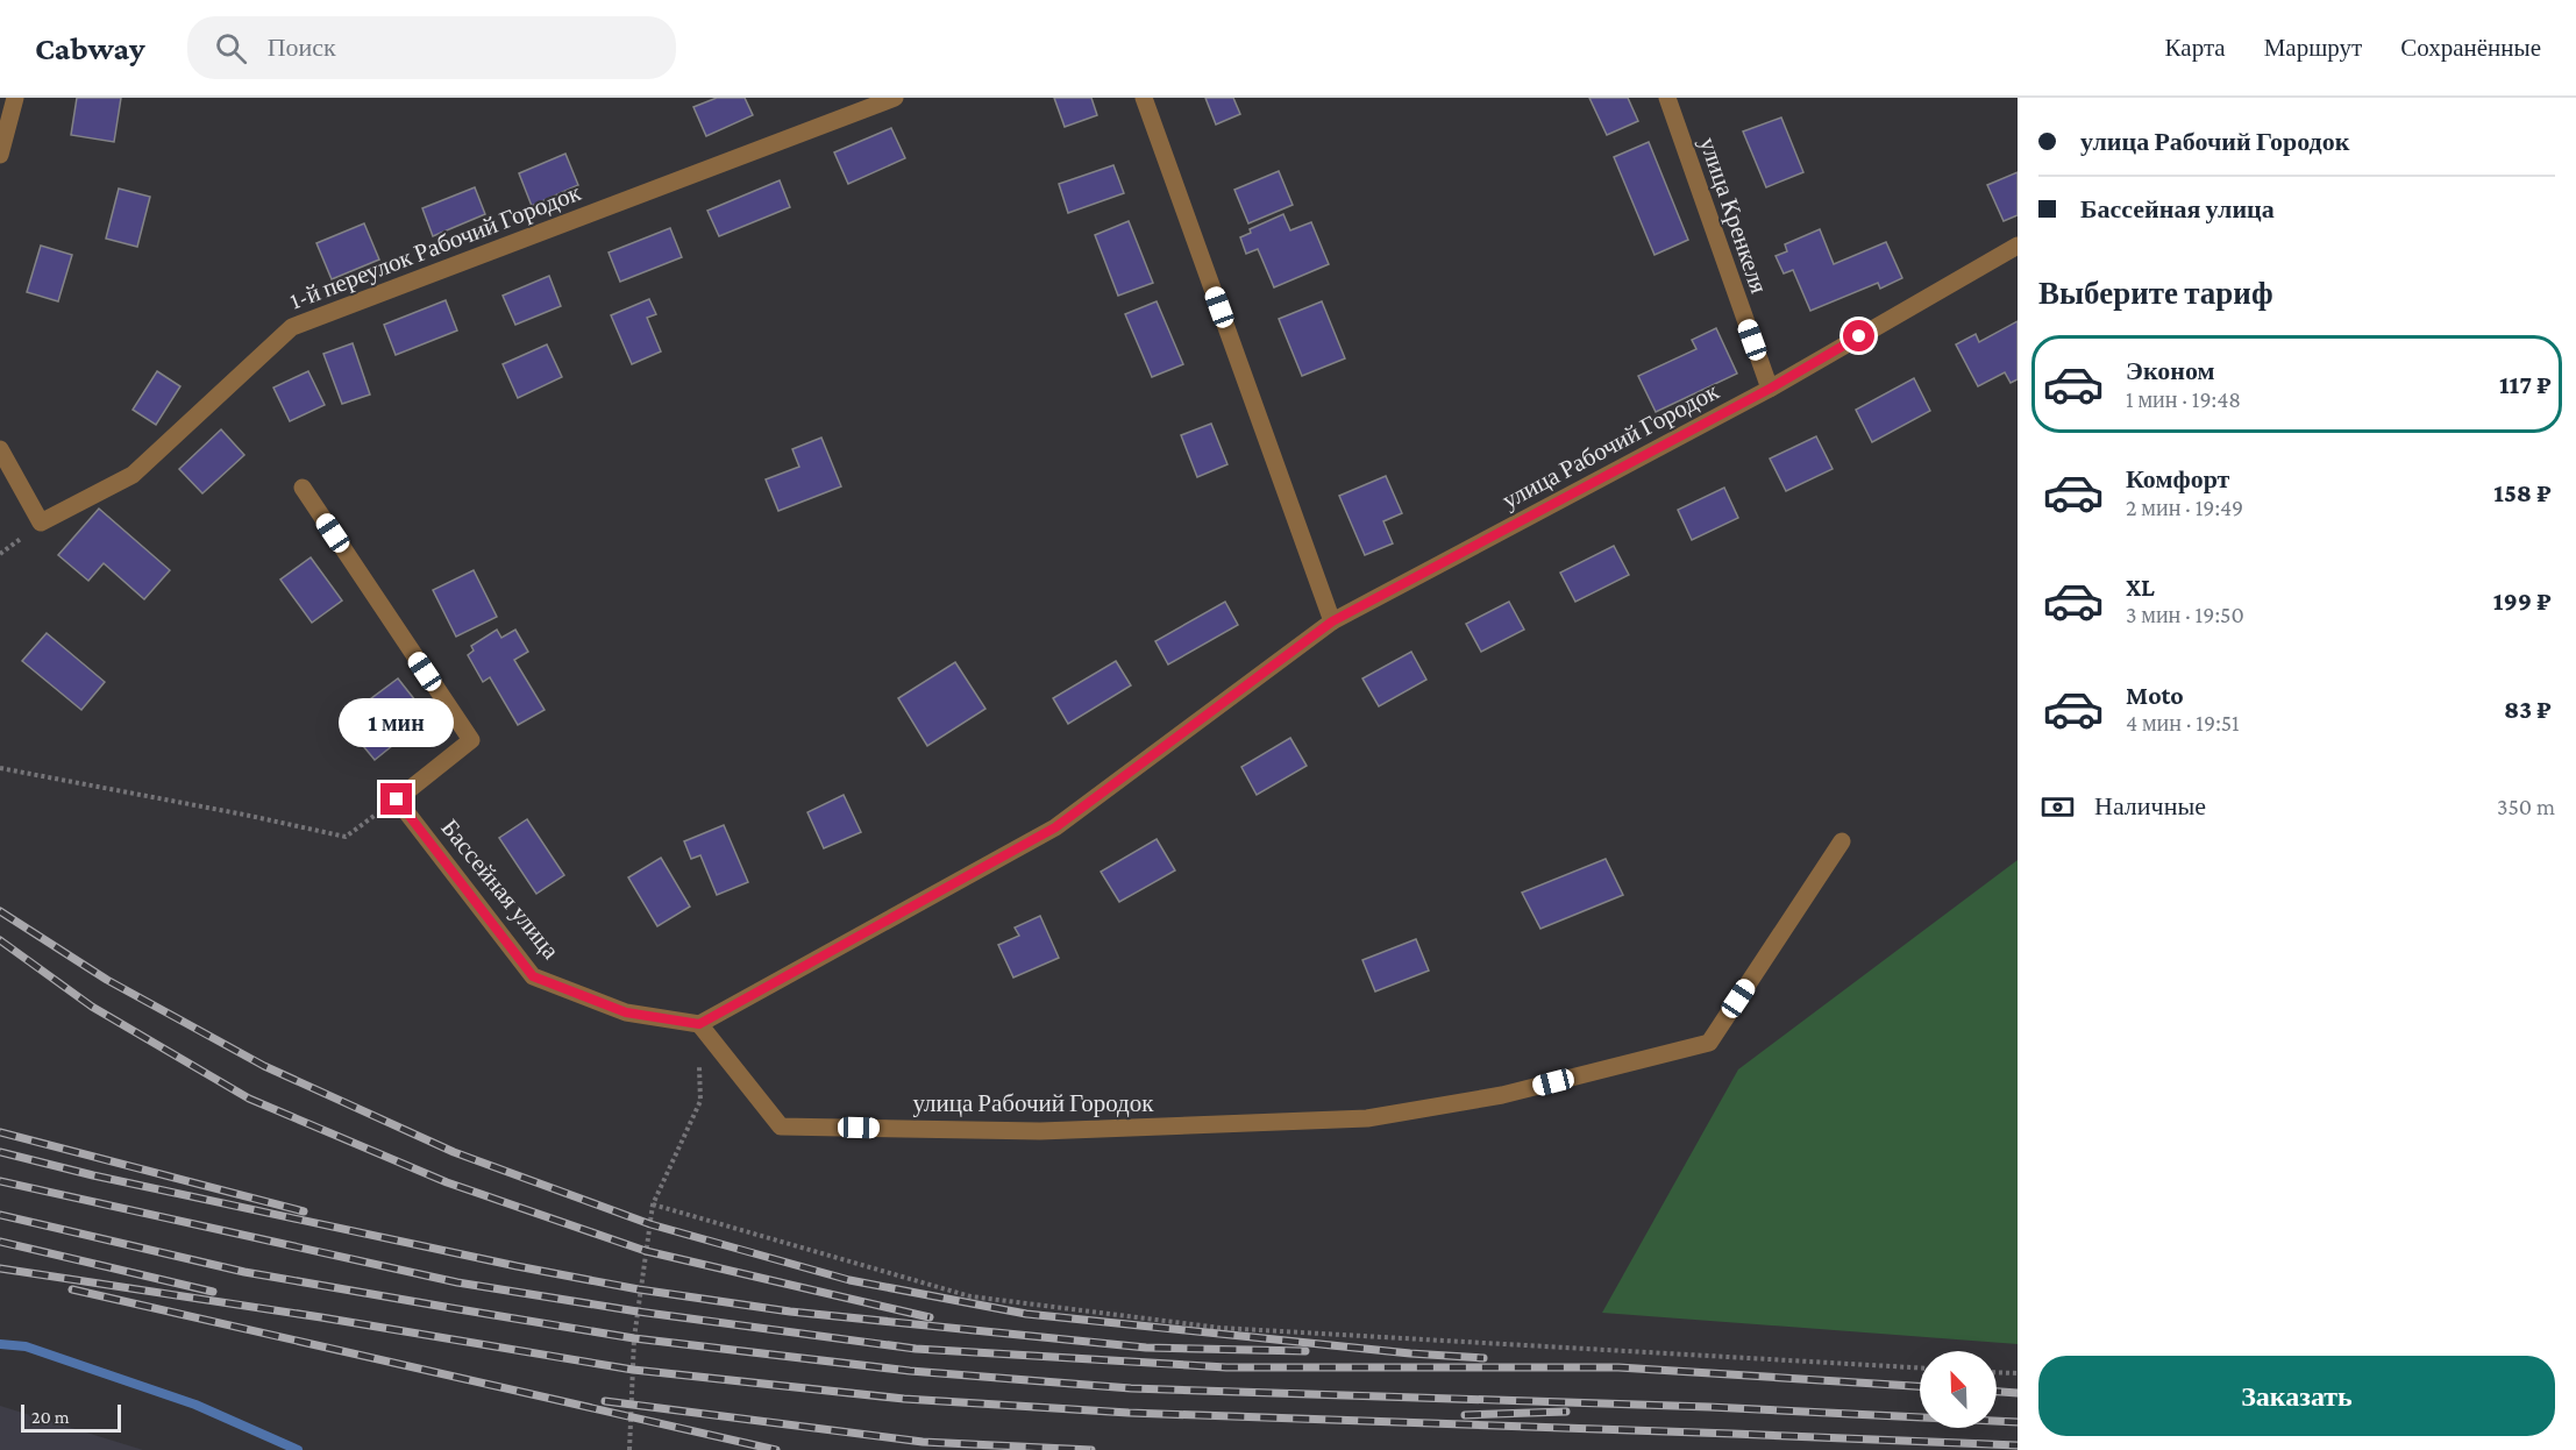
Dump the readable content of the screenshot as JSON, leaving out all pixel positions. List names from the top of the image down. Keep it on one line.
{"streets":{"street":["улица Кренкеля","1-й переулок Рабочий Городок","улица Рабочий Городок","Бассейная улица"]},"crossings":[["улица Кренкеля","улица Рабочий Городок"],["улица Рабочий Городок","Бассейная улица"]],"scale_bar":"20 m","north":"top left","page":{"header":"Cabway","search":"Поиск","nav":["Карта","Маршрут","Сохранённые"],"banner":["улица Рабочий Городок","Бассейная улица"],"heading":"Выберите тариф","list":[{"name":"Эконом","note":"1 мин · 19:48","value":"117 ₽"},{"name":"Комфорт","note":"2 мин · 19:49","value":"158 ₽"},{"name":"XL","note":"3 мин · 19:50","value":"199 ₽"},{"name":"Moto","note":"4 мин · 19:51","value":"83 ₽"}],"bubble":"1 мин","pay":["Наличные","350 m"],"buttons":"Заказать","scale":"20 m"}}
